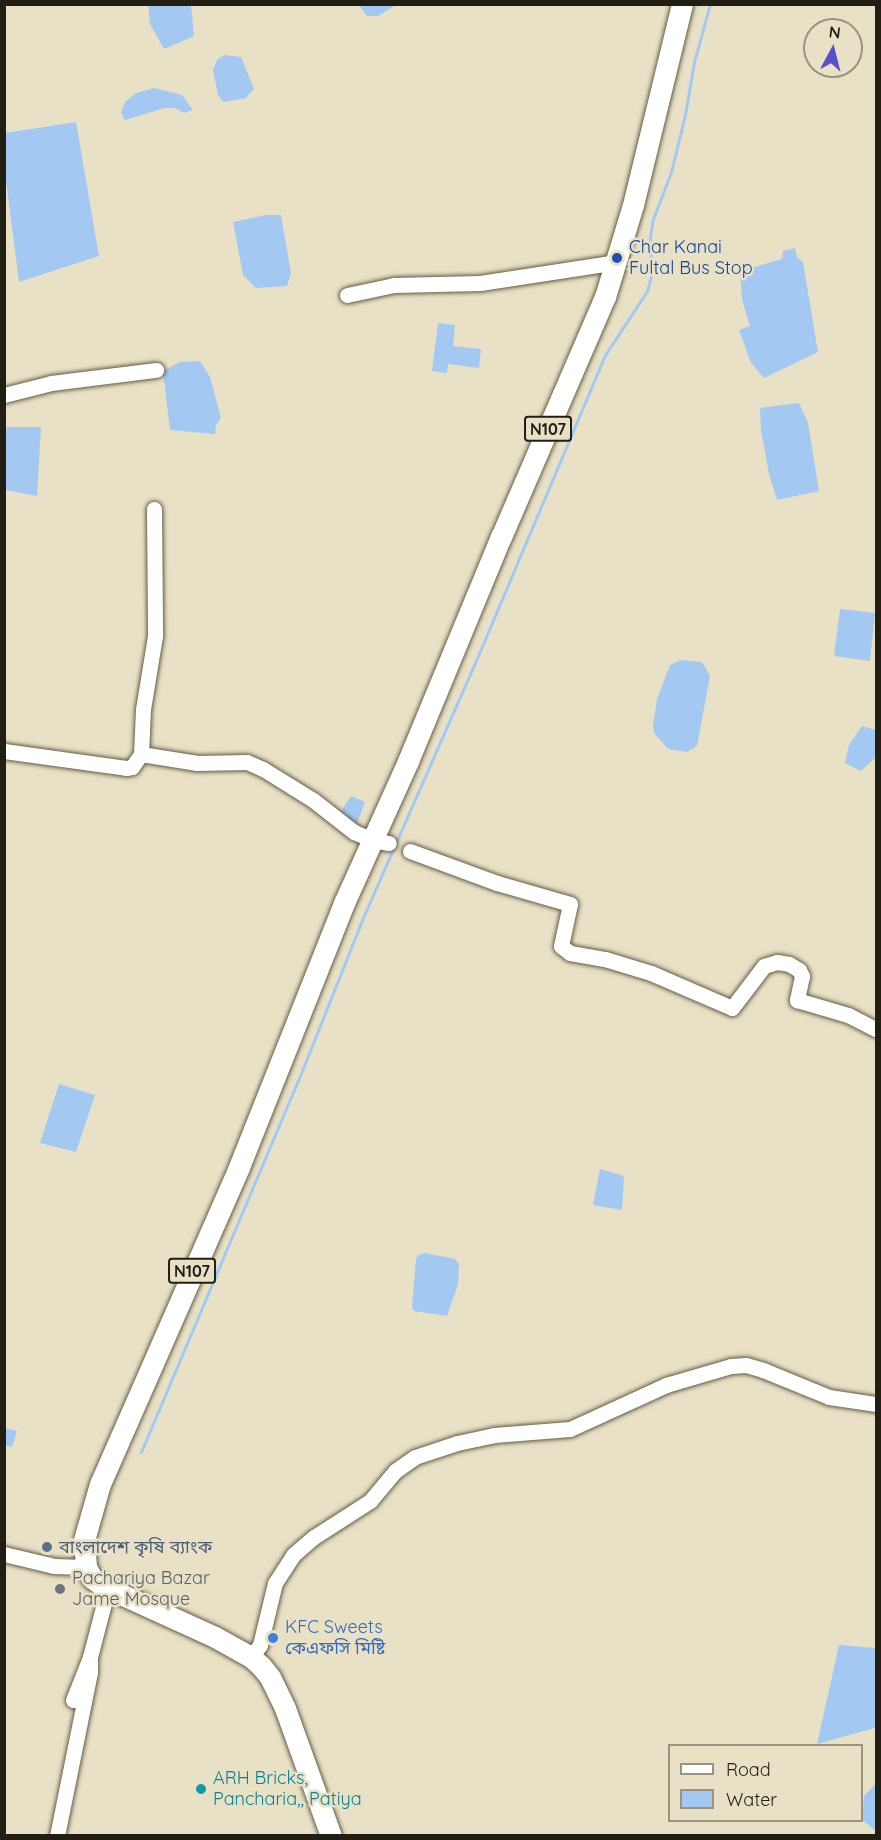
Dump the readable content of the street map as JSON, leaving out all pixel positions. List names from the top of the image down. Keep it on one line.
{"streets":{"highway":["N107"]},"places":["Char Kanai Fultal Bus Stop","বাংলাদেশ কৃষি ব্যাংক","Pachariya Bazar Jame Mosque","KFC Sweets কেএফসি মিষ্টি","ARH Bricks, Pancharia,, Patiya"],"legend":["Road","Water"],"north":"top"}
